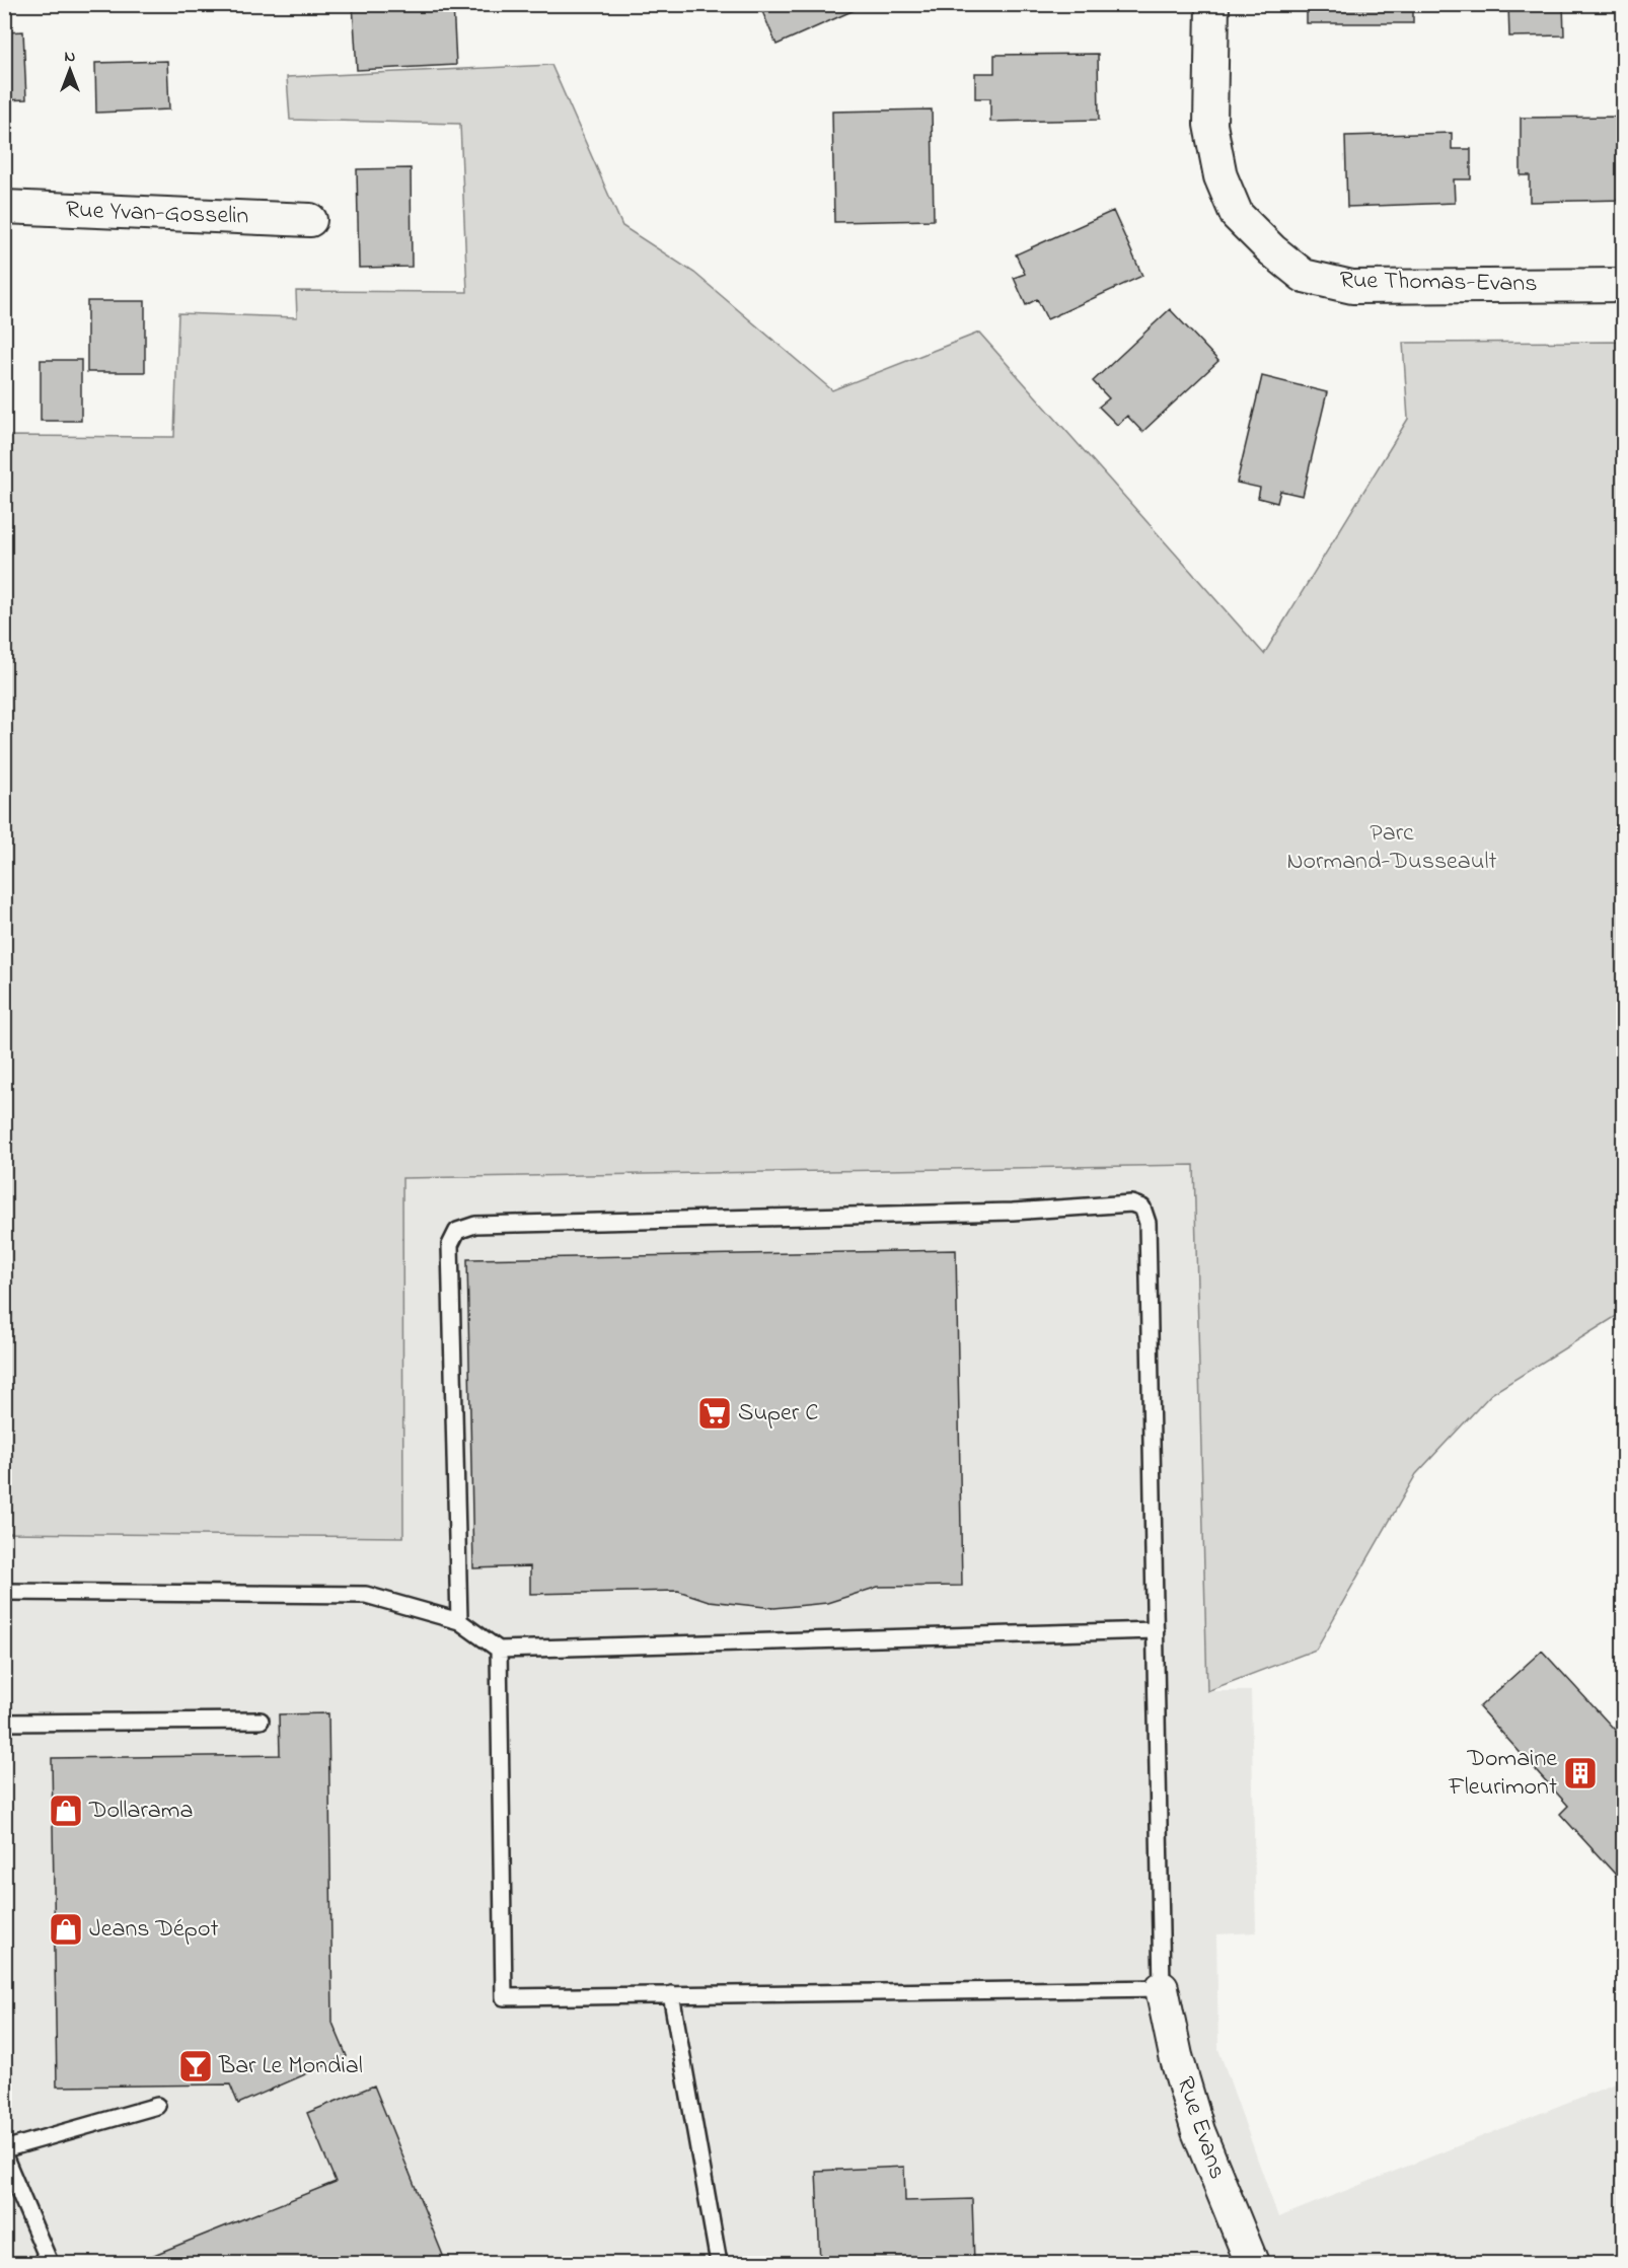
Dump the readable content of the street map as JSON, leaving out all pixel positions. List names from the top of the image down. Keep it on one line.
{"streets":{"street":["Rue Yvan-Gosselin","Rue Thomas-Evans","Rue Evans"]},"parks":["Parc Normand-Dusseault"],"places":{"supermarket":["Super C"],"building":["Domaine Fleurimont"],"shop":["Dollarama","Jeans Dépot"],"bar":["Bar Le Mondial"]},"north":"top"}
